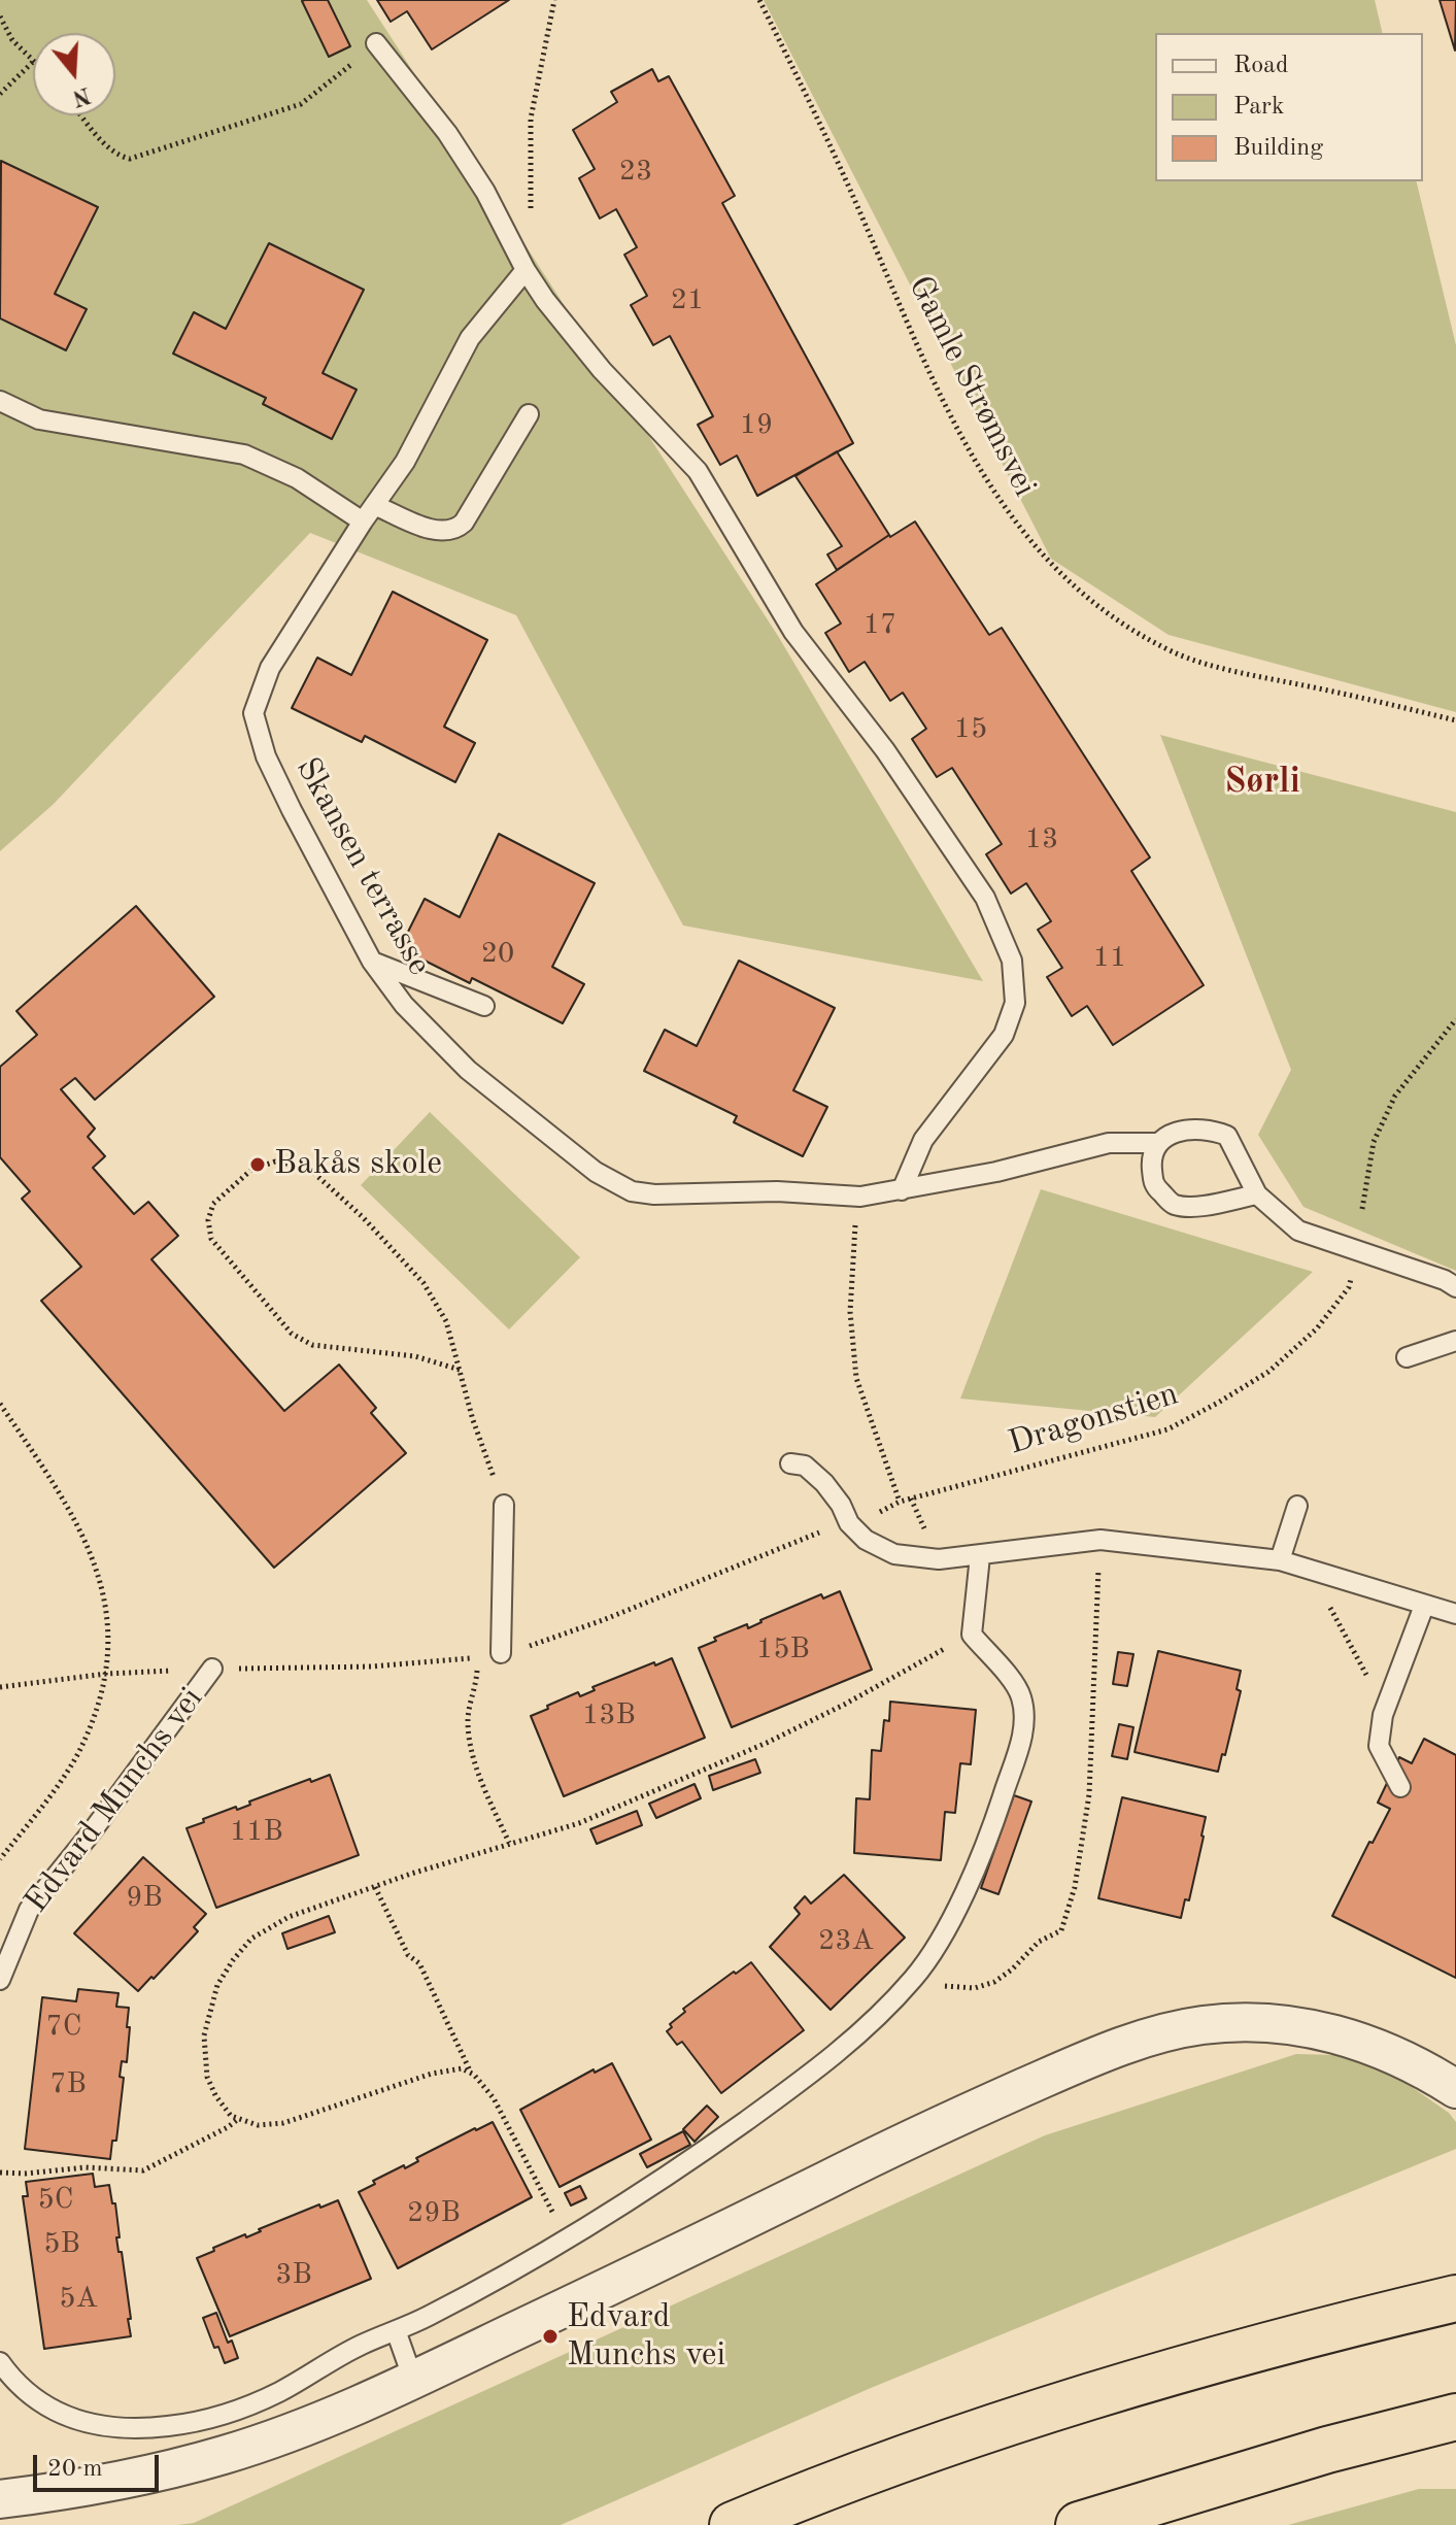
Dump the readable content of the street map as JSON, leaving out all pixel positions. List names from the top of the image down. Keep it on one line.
{"streets":{"lane":["Skansen terrasse","Edvard Munchs vei"],"path":["Gamle Strømsvei","Dragonstien"]},"districts":["Sørli"],"places":["Bakås skole","Edvard Munchs vei"],"house_numbers":["23","21","19","17","15","13","20","11","15B","13B","11B","9B","23A","7C","7B","5C","29B","5B","3B","5A"],"legend":["Road","Park","Building"],"scale_bar":"20 m","north":"bottom"}
